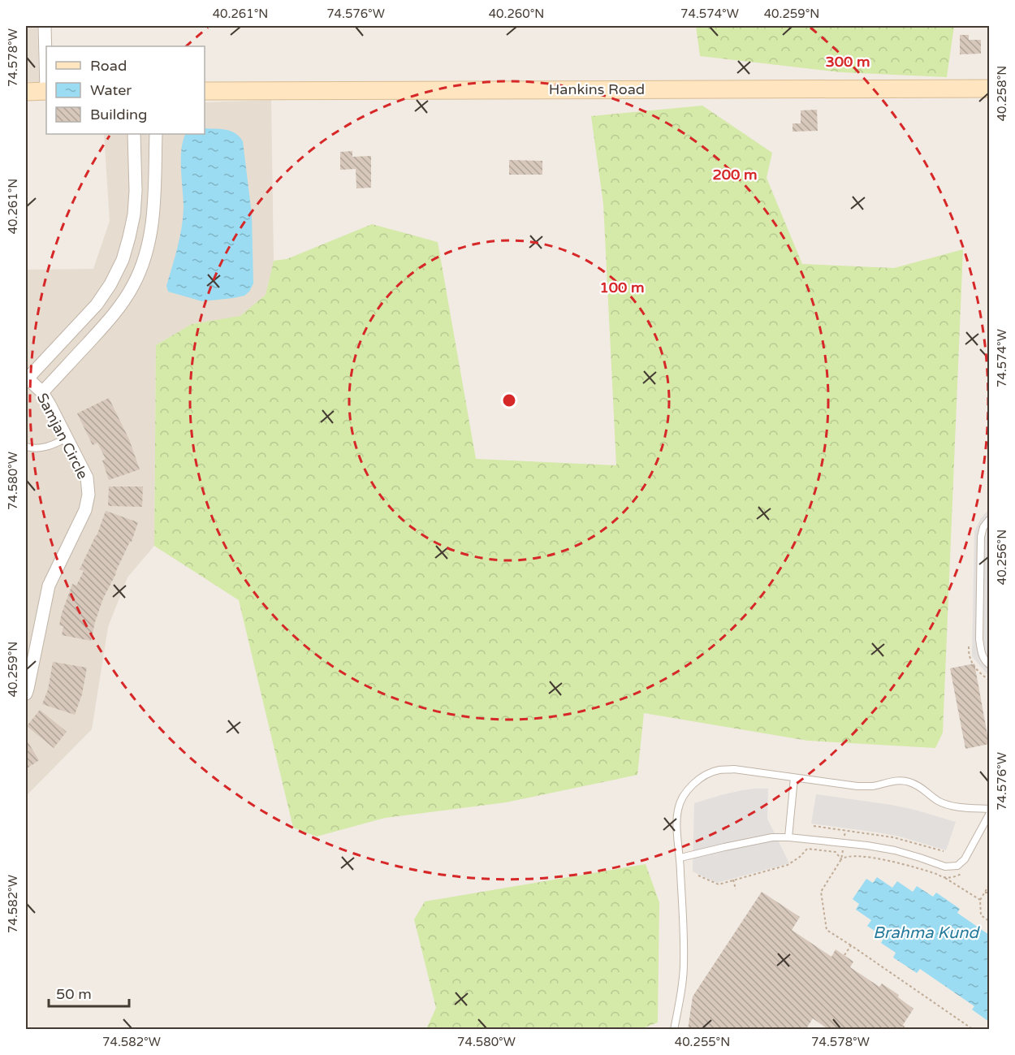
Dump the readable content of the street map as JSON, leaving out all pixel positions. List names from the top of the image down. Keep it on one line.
{"streets":{"main road":["Hankins Road"],"street":["Samjan Circle"]},"water":["Brahma Kund"],"legend":["Road","Water","Building"],"scale_bar":"50 m","coordinates":["40.261°N","74.576°W","40.260°N","74.574°W","40.259°N","74.578°W","40.258°N","74.580°W","40.256°N","74.582°W","40.255°N"],"rings":["300 m","200 m","100 m"]}
